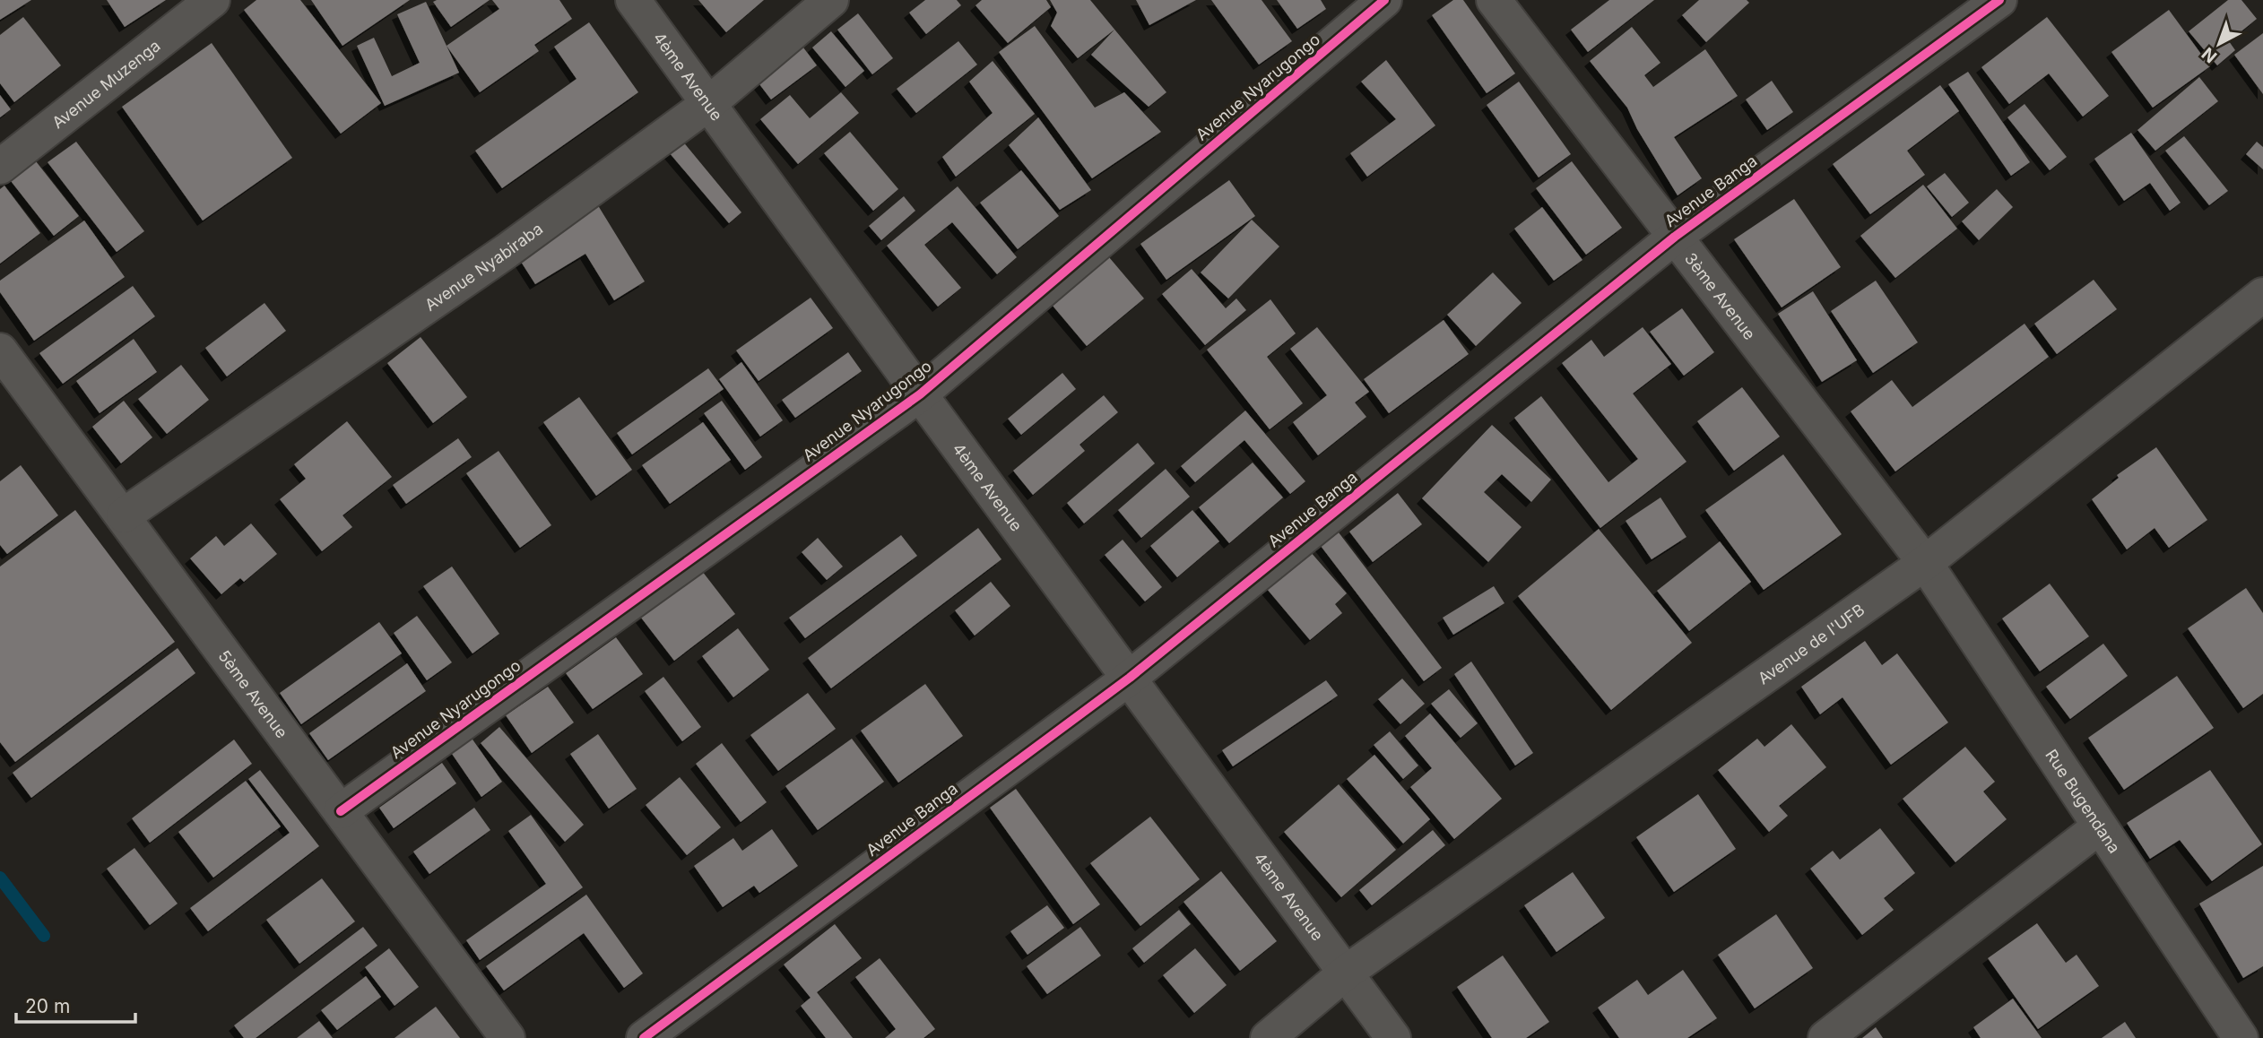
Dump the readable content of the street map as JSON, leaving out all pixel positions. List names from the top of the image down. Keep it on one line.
{"streets":{"street":["4ème Avenue","Avenue Muzenga","Avenue Nyarugongo","Avenue Banga","Avenue Nyabiraba","3ème Avenue","Avenue de l'UFB","5ème Avenue","Rue Bugendana"]},"crossings":[["4ème Avenue","Avenue Nyarugongo"],["4ème Avenue","Avenue Banga"],["4ème Avenue","Avenue Nyabiraba"],["4ème Avenue","Avenue de l'UFB"],["Avenue Nyarugongo","5ème Avenue"],["Avenue Banga","3ème Avenue"],["Avenue Nyabiraba","5ème Avenue"],["3ème Avenue","Avenue de l'UFB"],["3ème Avenue","Rue Bugendana"],["Avenue de l'UFB","Rue Bugendana"]],"scale_bar":"20 m","north":"bottom left"}
